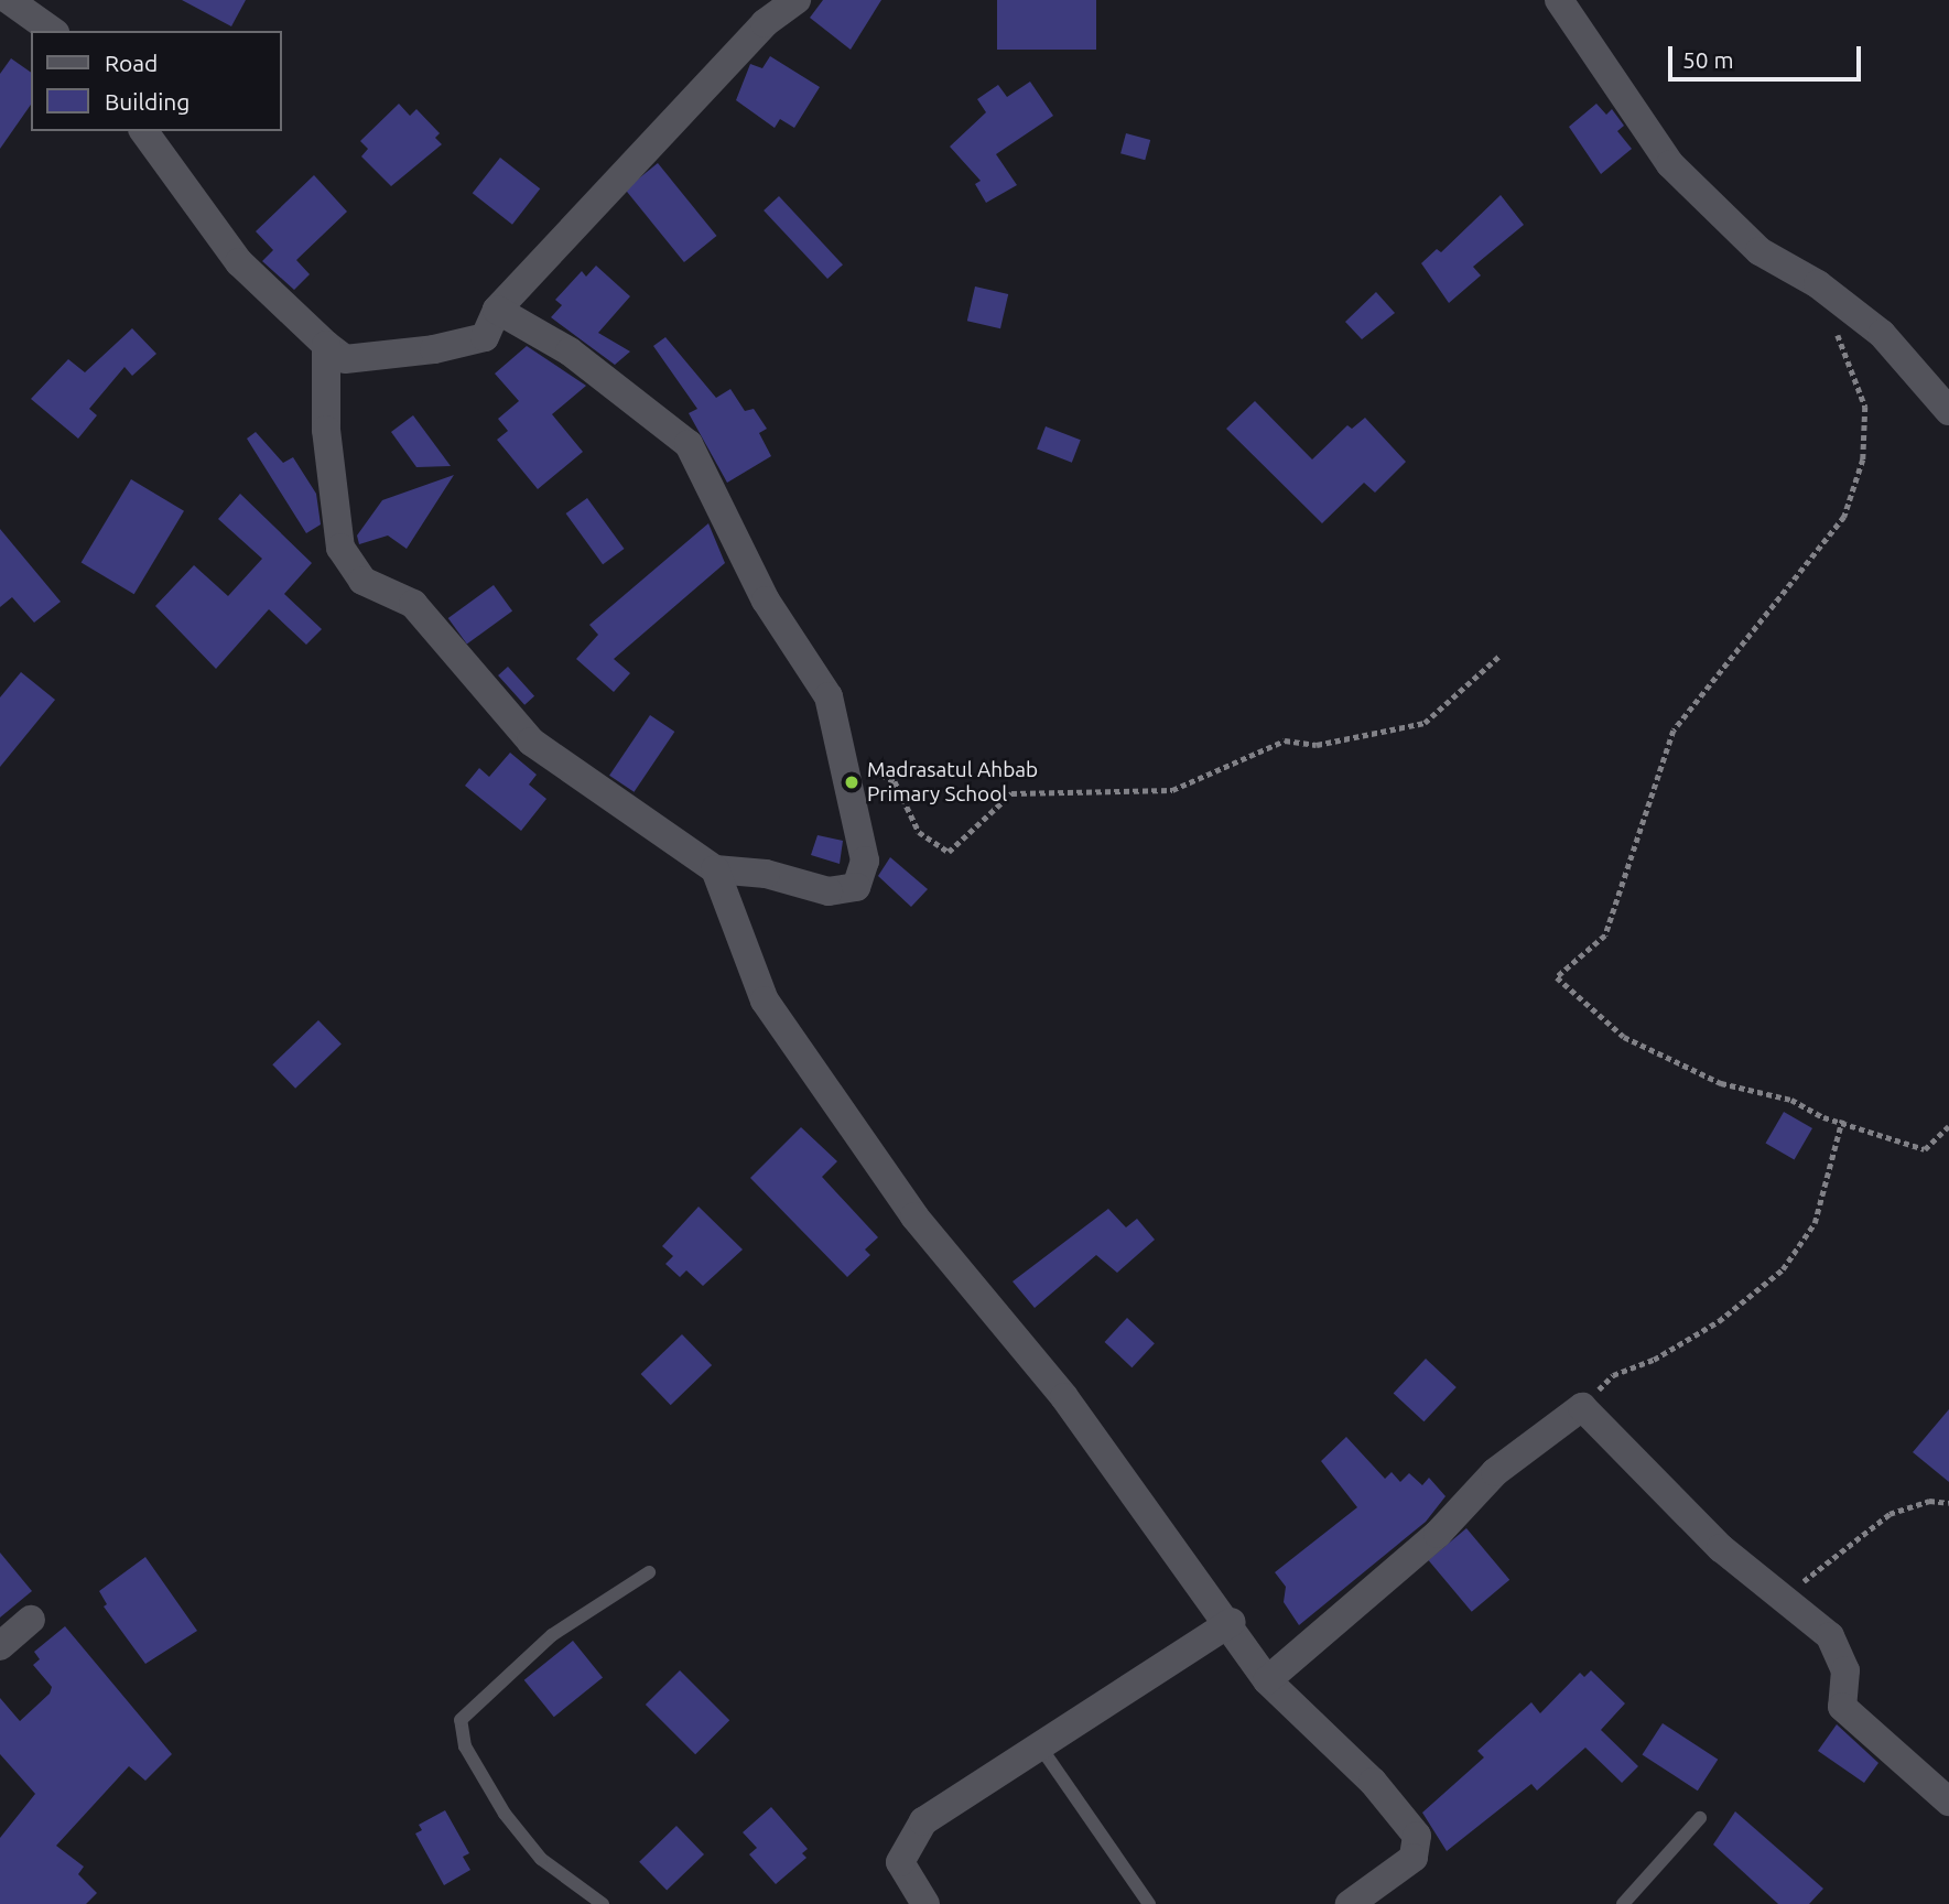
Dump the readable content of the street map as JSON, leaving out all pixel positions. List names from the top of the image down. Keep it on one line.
{"places":["Madrasatul Ahbab Primary School"],"legend":["Road","Building"],"scale_bar":"50 m"}
